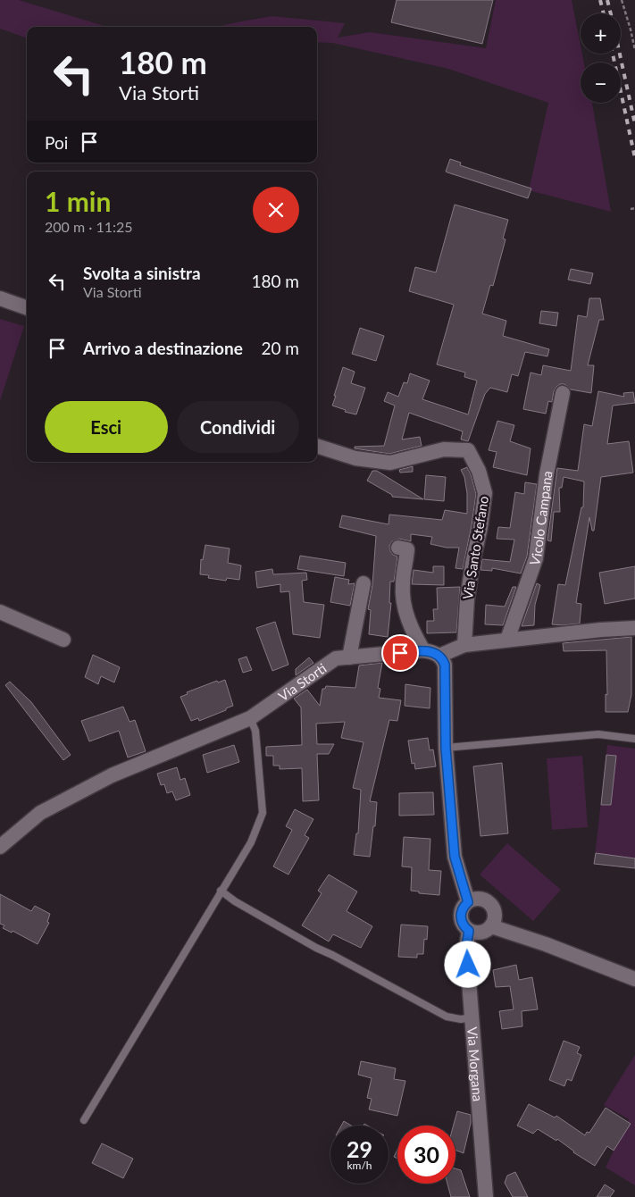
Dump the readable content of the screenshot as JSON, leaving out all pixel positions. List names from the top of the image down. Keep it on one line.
{"streets":{"street":["Vicolo Campana","Via Santo Stefano","Via Storti","Via Morgana"]},"page":{"map_buttons":["+","−"],"turn":["180 m","Via Storti"],"then":"Poi","heading":["1 min","200 m · 11:25"],"list":[{"name":"Svolta a sinistra","note":"Via Storti","value":"180 m"},{"name":"Arrivo a destinazione","value":"20 m"}],"buttons":["Esci","Condividi"],"speed":"29 km/h","limit":"30"}}
